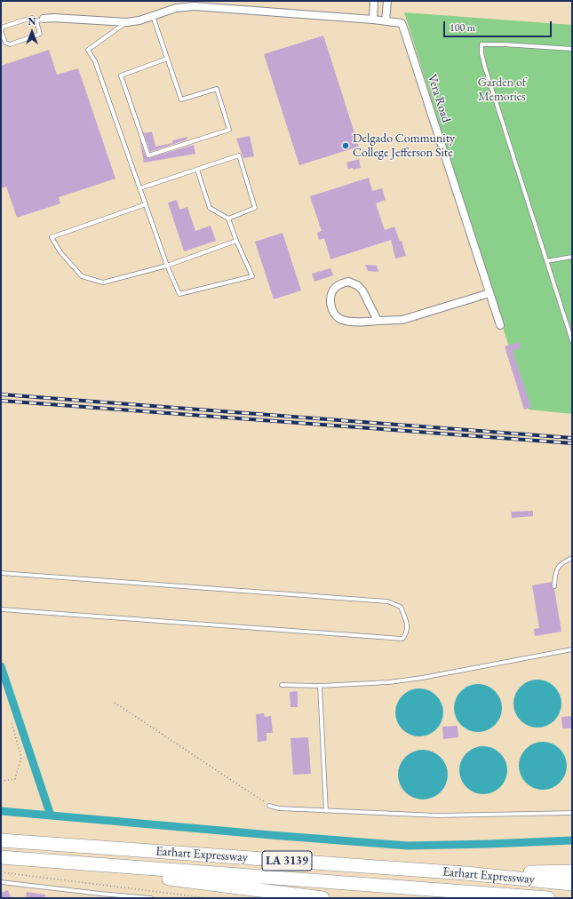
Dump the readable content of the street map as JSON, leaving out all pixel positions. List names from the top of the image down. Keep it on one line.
{"streets":{"highway":["Earhart Expressway","LA 3139"],"street":["Vera Road"]},"parks":["Garden of Memories"],"places":["Delgado Community College Jefferson Site"],"scale_bar":"100 m","north":"top"}
